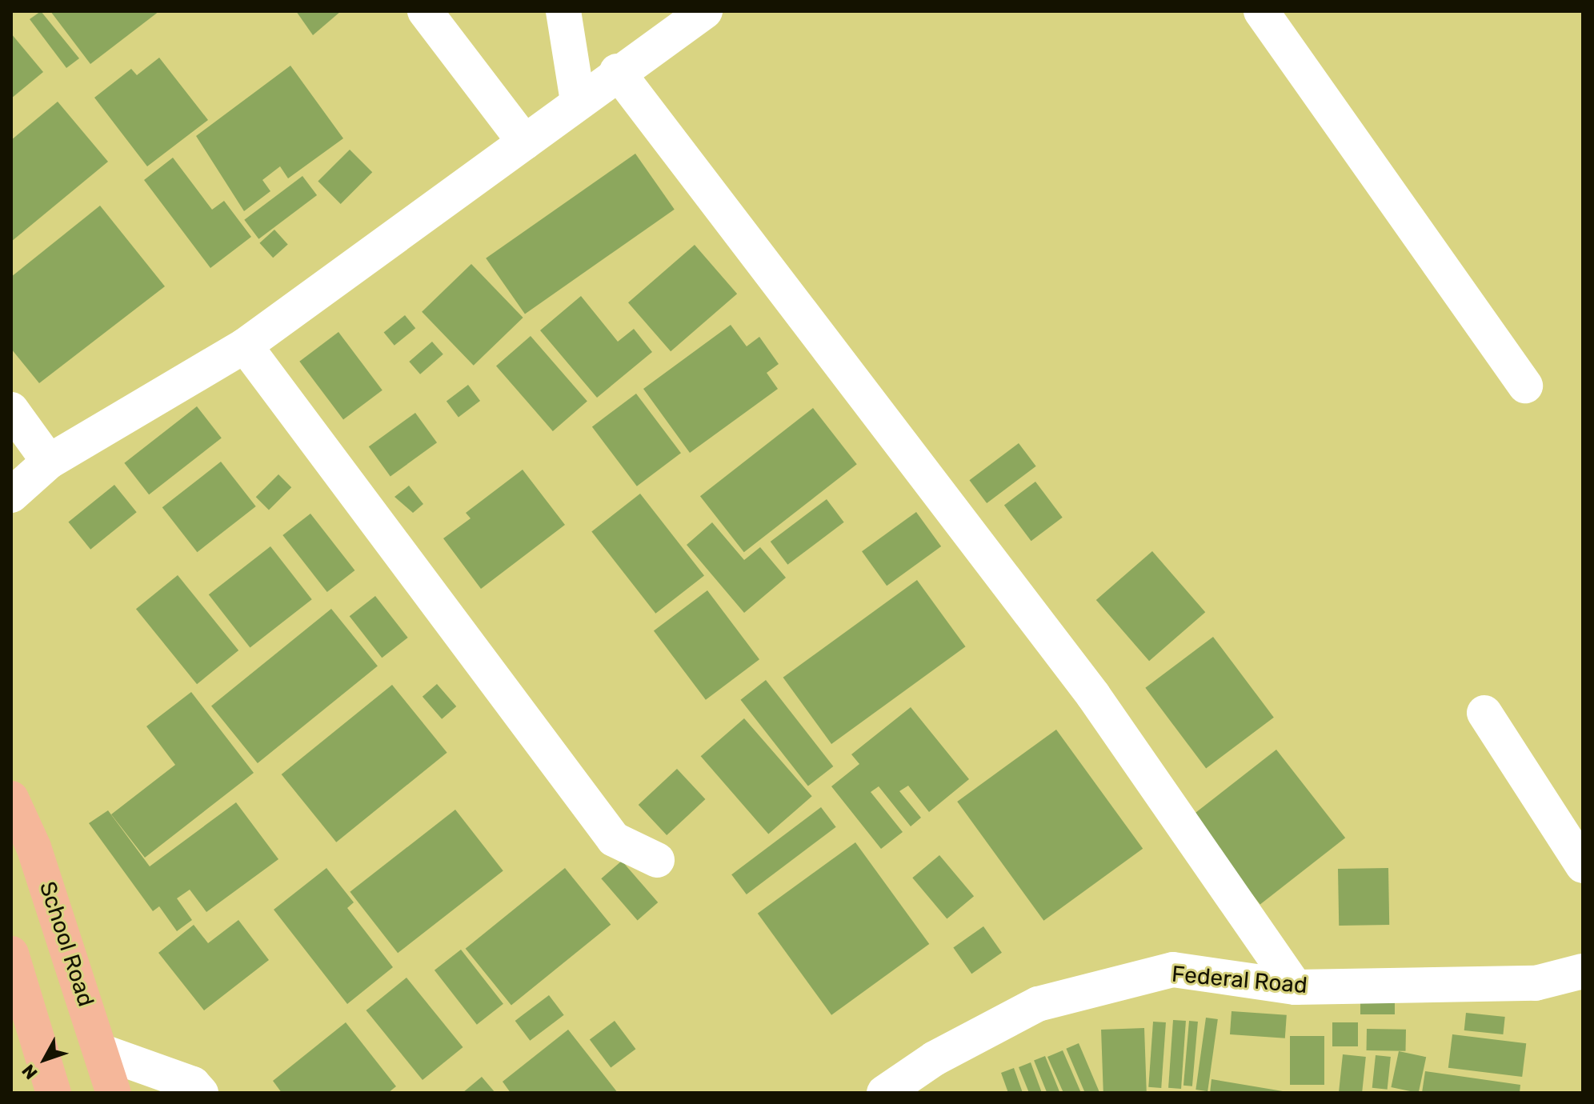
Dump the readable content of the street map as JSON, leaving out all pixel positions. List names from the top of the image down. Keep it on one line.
{"streets":{"main road":["School Road"],"street":["Federal Road"]},"north":"bottom left"}
